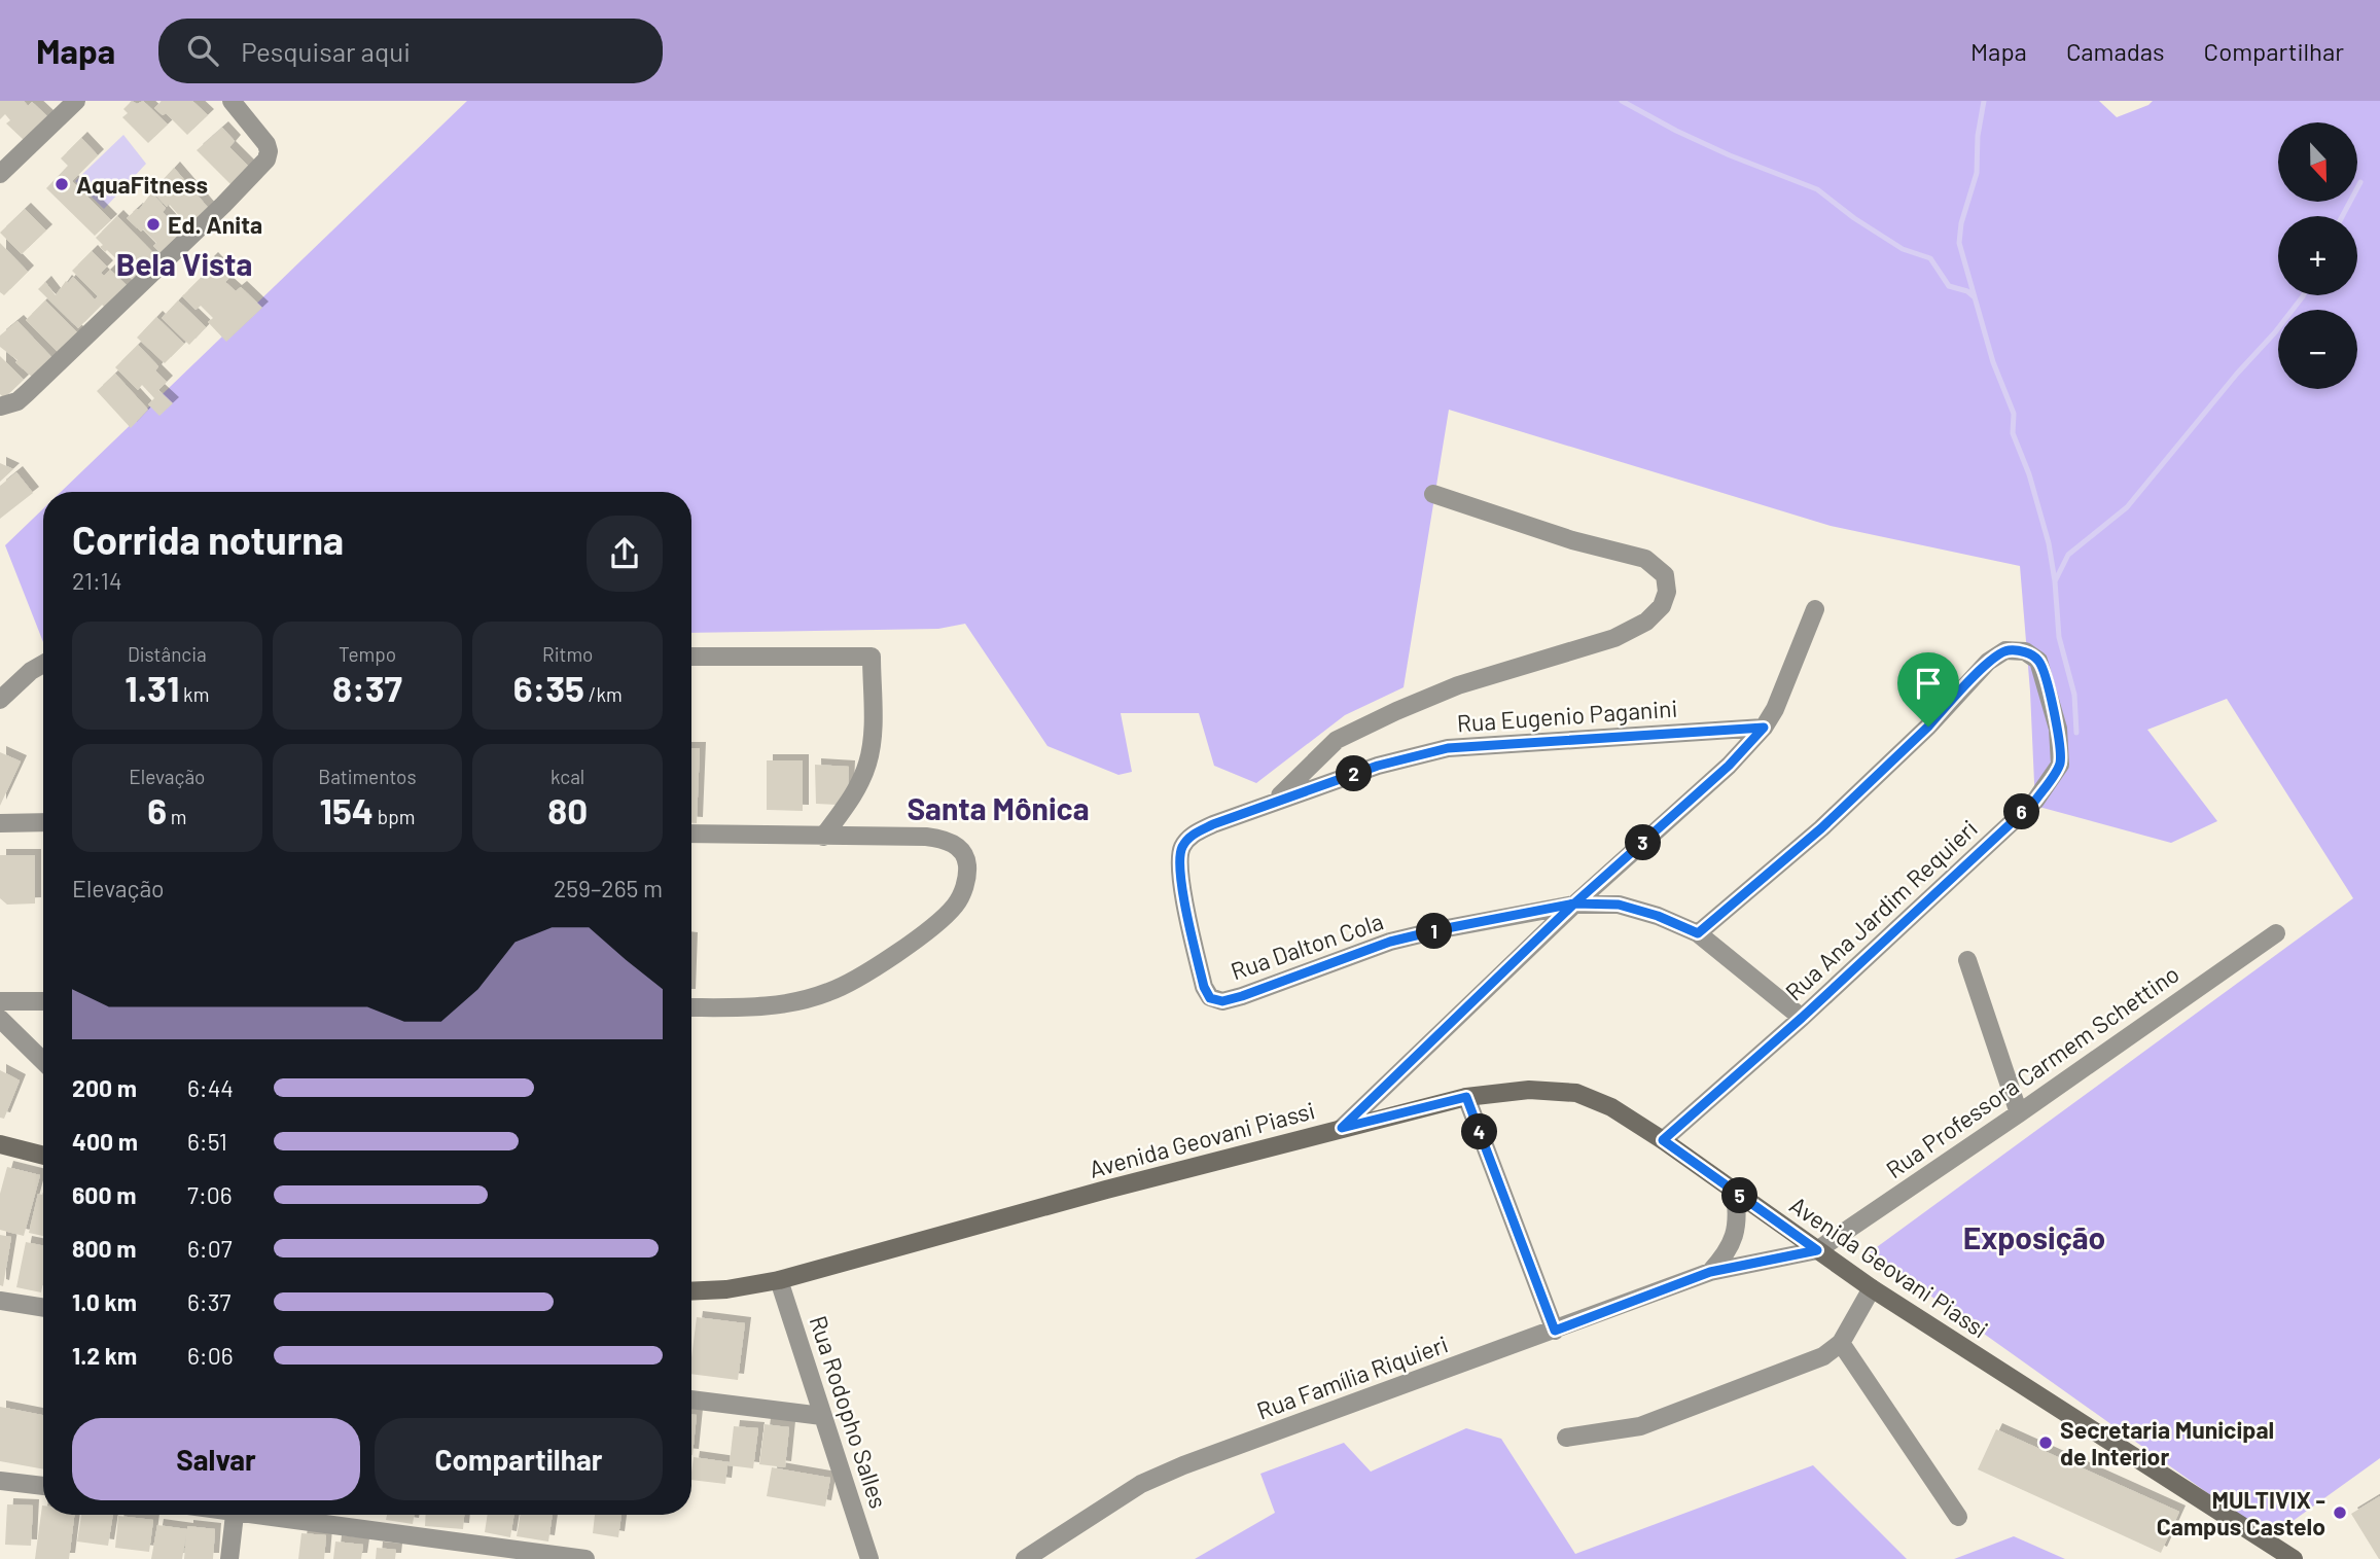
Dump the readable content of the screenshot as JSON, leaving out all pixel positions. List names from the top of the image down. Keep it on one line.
{"streets":{"main road":["Avenida Geovani Piassi"],"street":["Rua Eugenio Paganini","Rua Ana Jardim Requieri","Rua Dalton Cola","Rua Professora Carmem Schettino","Rua Família Riquieri","Rua Rodopho Salles"]},"crossings":[["Rua Eugenio Paganini","Rua Dalton Cola"],["Rua Ana Jardim Requieri","Rua Dalton Cola"],["Rua Ana Jardim Requieri","Avenida Geovani Piassi"],["Rua Professora Carmem Schettino","Avenida Geovani Piassi"],["Rua Professora Carmem Schettino","Rua Família Riquieri"],["Avenida Geovani Piassi","Rua Família Riquieri"],["Avenida Geovani Piassi","Rua Rodopho Salles"]],"districts":["Bela Vista","Santa Mônica","Exposição"],"places":["AquaFitness","Ed. Anita","Secretaria Municipal de Interior","MULTIVIX - Campus Castelo"],"north":"bottom","page":{"header":"Mapa","search":"Pesquisar aqui","nav":["Mapa","Camadas","Compartilhar"],"map_buttons":["+","−"],"heading":["Corrida noturna","21:14"],"stats":[["Distância","1.31 km"],["Tempo","8:37"],["Ritmo","6:35 /km"],["Elevação","6 m"],["Batimentos","154 bpm"],["kcal","80"]],"pins":["2","6","3","1","4","5"],"chart":["Elevação","259–265 m"],"list":[{"name":"200 m","note":"6:44"},{"name":"400 m","note":"6:51"},{"name":"600 m","note":"7:06"},{"name":"800 m","note":"6:07"},{"name":"1.0 km","note":"6:37"},{"name":"1.2 km","note":"6:06"}],"buttons":["Salvar","Compartilhar"]}}
